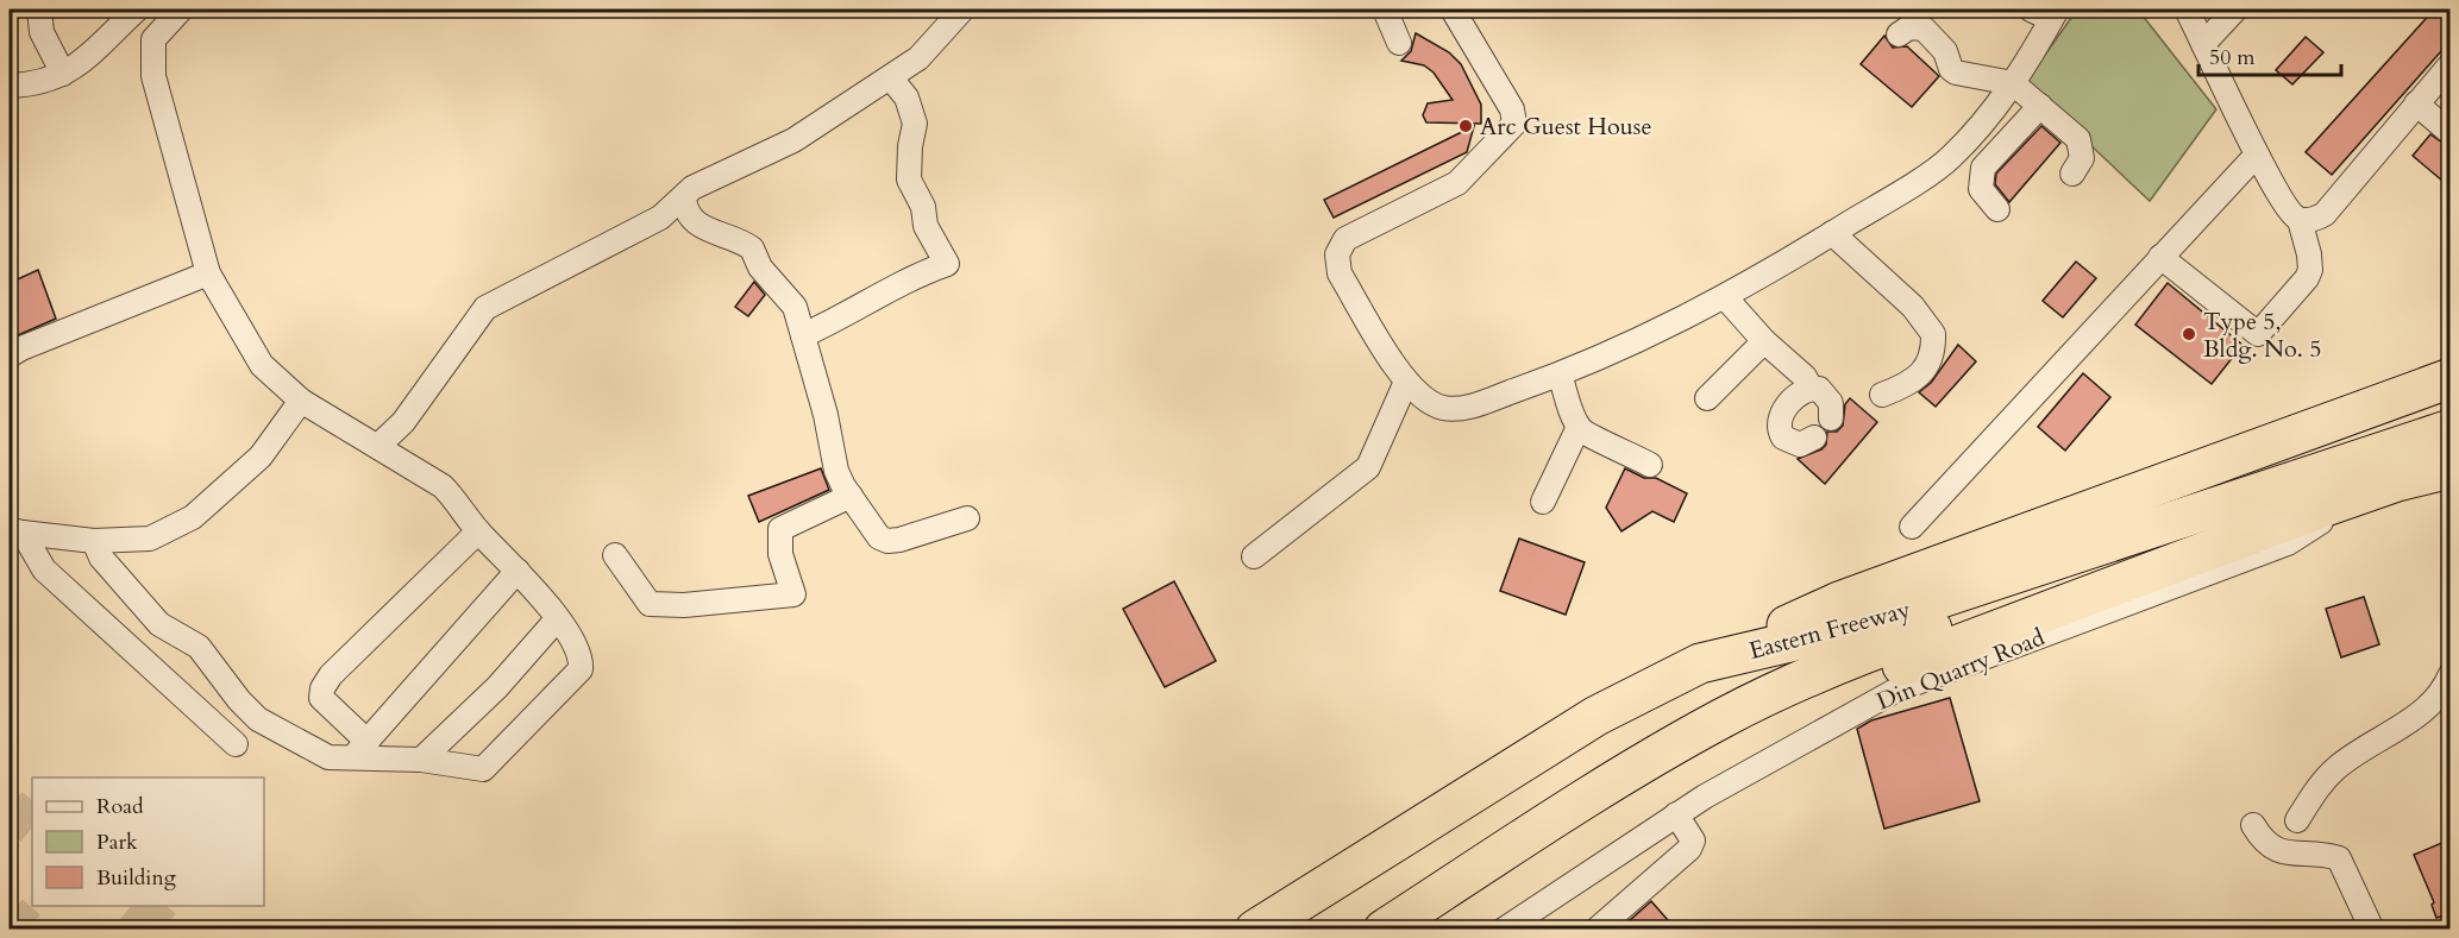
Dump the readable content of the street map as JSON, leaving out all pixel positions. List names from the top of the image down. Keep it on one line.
{"streets":{"highway":["Eastern Freeway"],"street":["Din Quarry Road"]},"places":["Arc Guest House","Type 5, Bldg. No. 5"],"legend":["Road","Park","Building"],"scale_bar":"50 m"}
